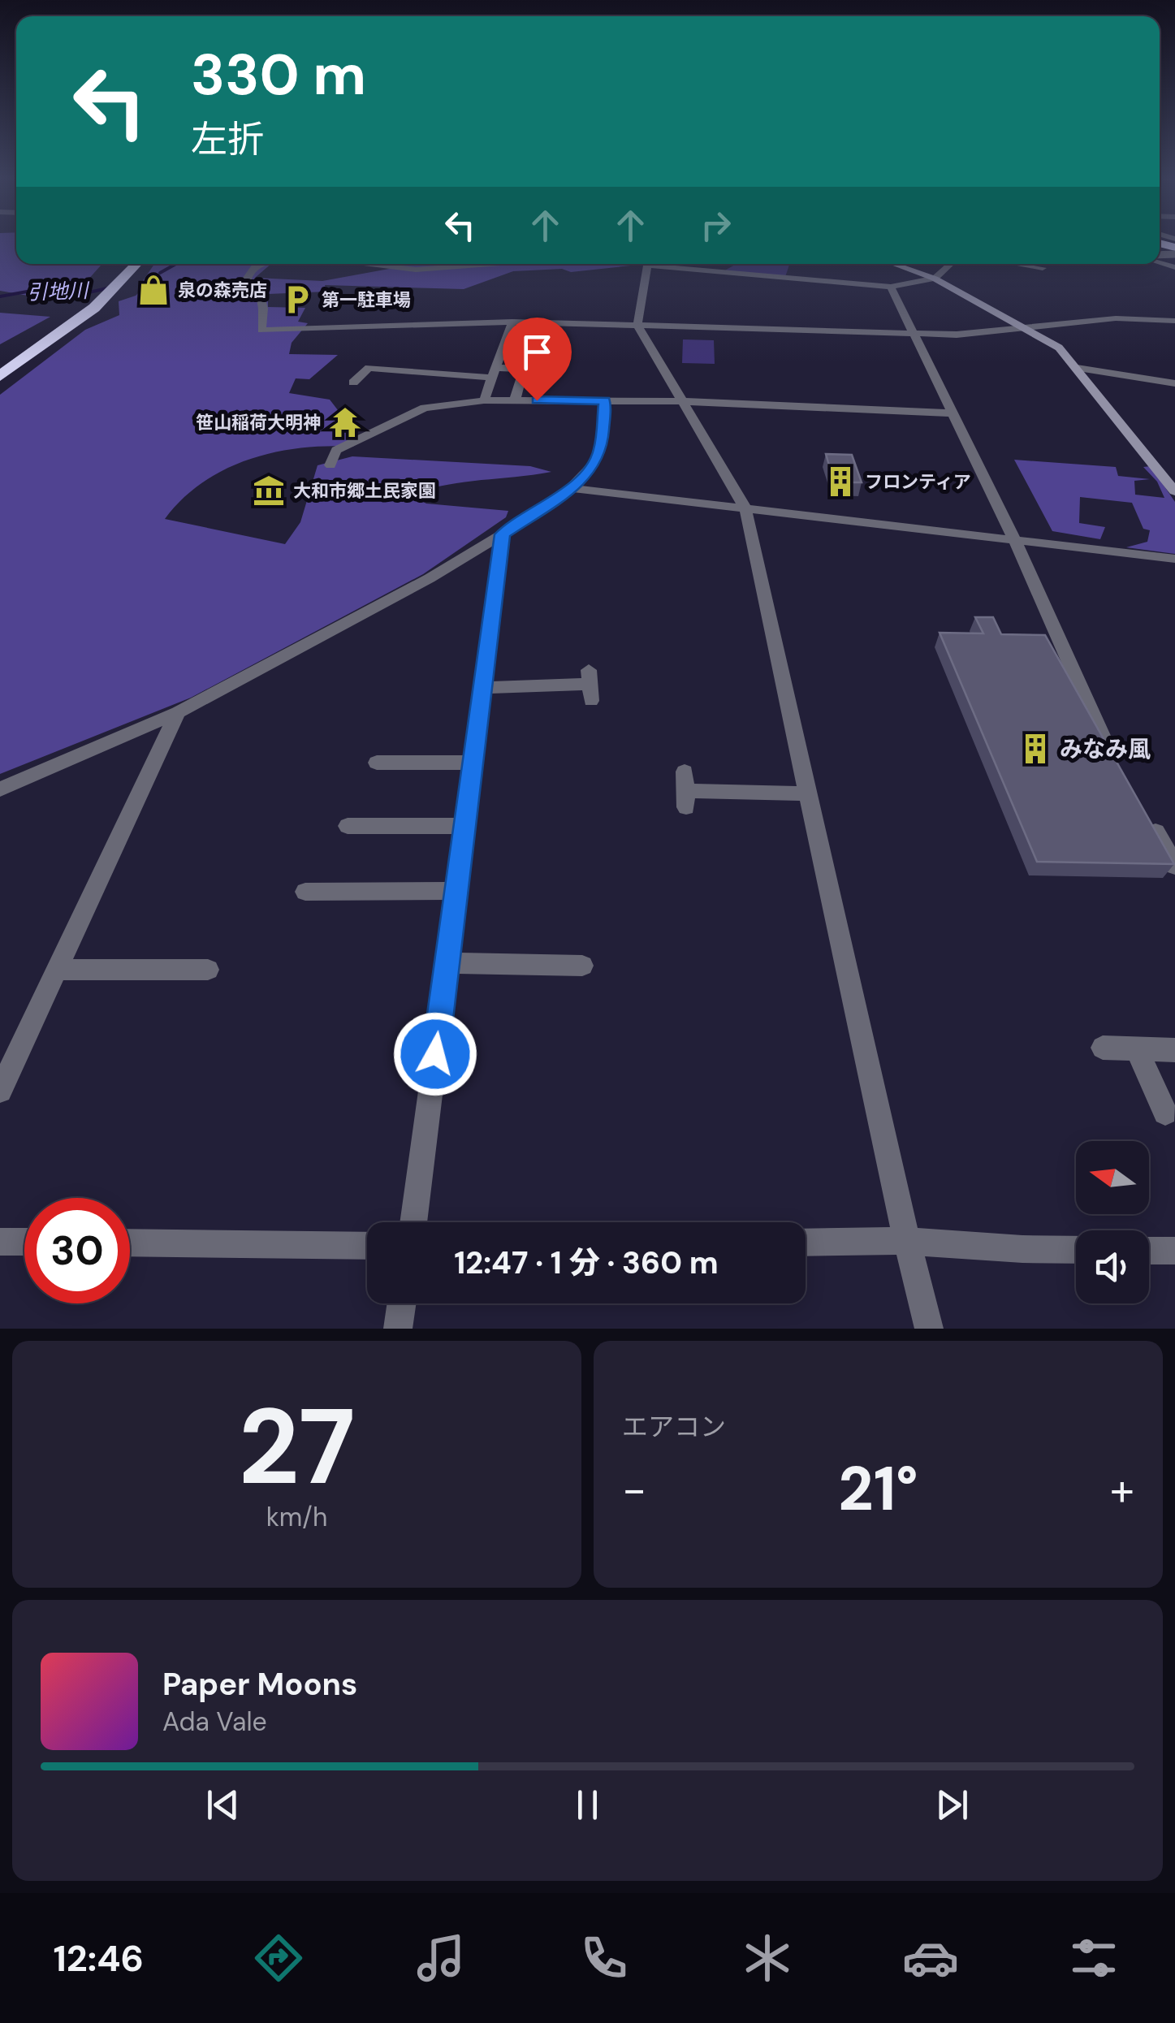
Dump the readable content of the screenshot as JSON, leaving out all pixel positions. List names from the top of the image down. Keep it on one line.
{"water":["引地川"],"places":{"shop":["泉の森売店"],"parking":["第一駐車場"],"temple":["笹山稲荷大明神"],"building":["フロンティア","みなみ風"],"museum":["大和市郷土民家園"]},"north":"left","page":{"turn":["330 m","左折"],"limit":"30","trip":"12:47 · 1 分 · 360 m","tile":[["27","km/h"],"エアコン"],"heat":["−","21°","+"],"song":["Paper Moons","Ada Vale"],"tabs":"12:46"}}
